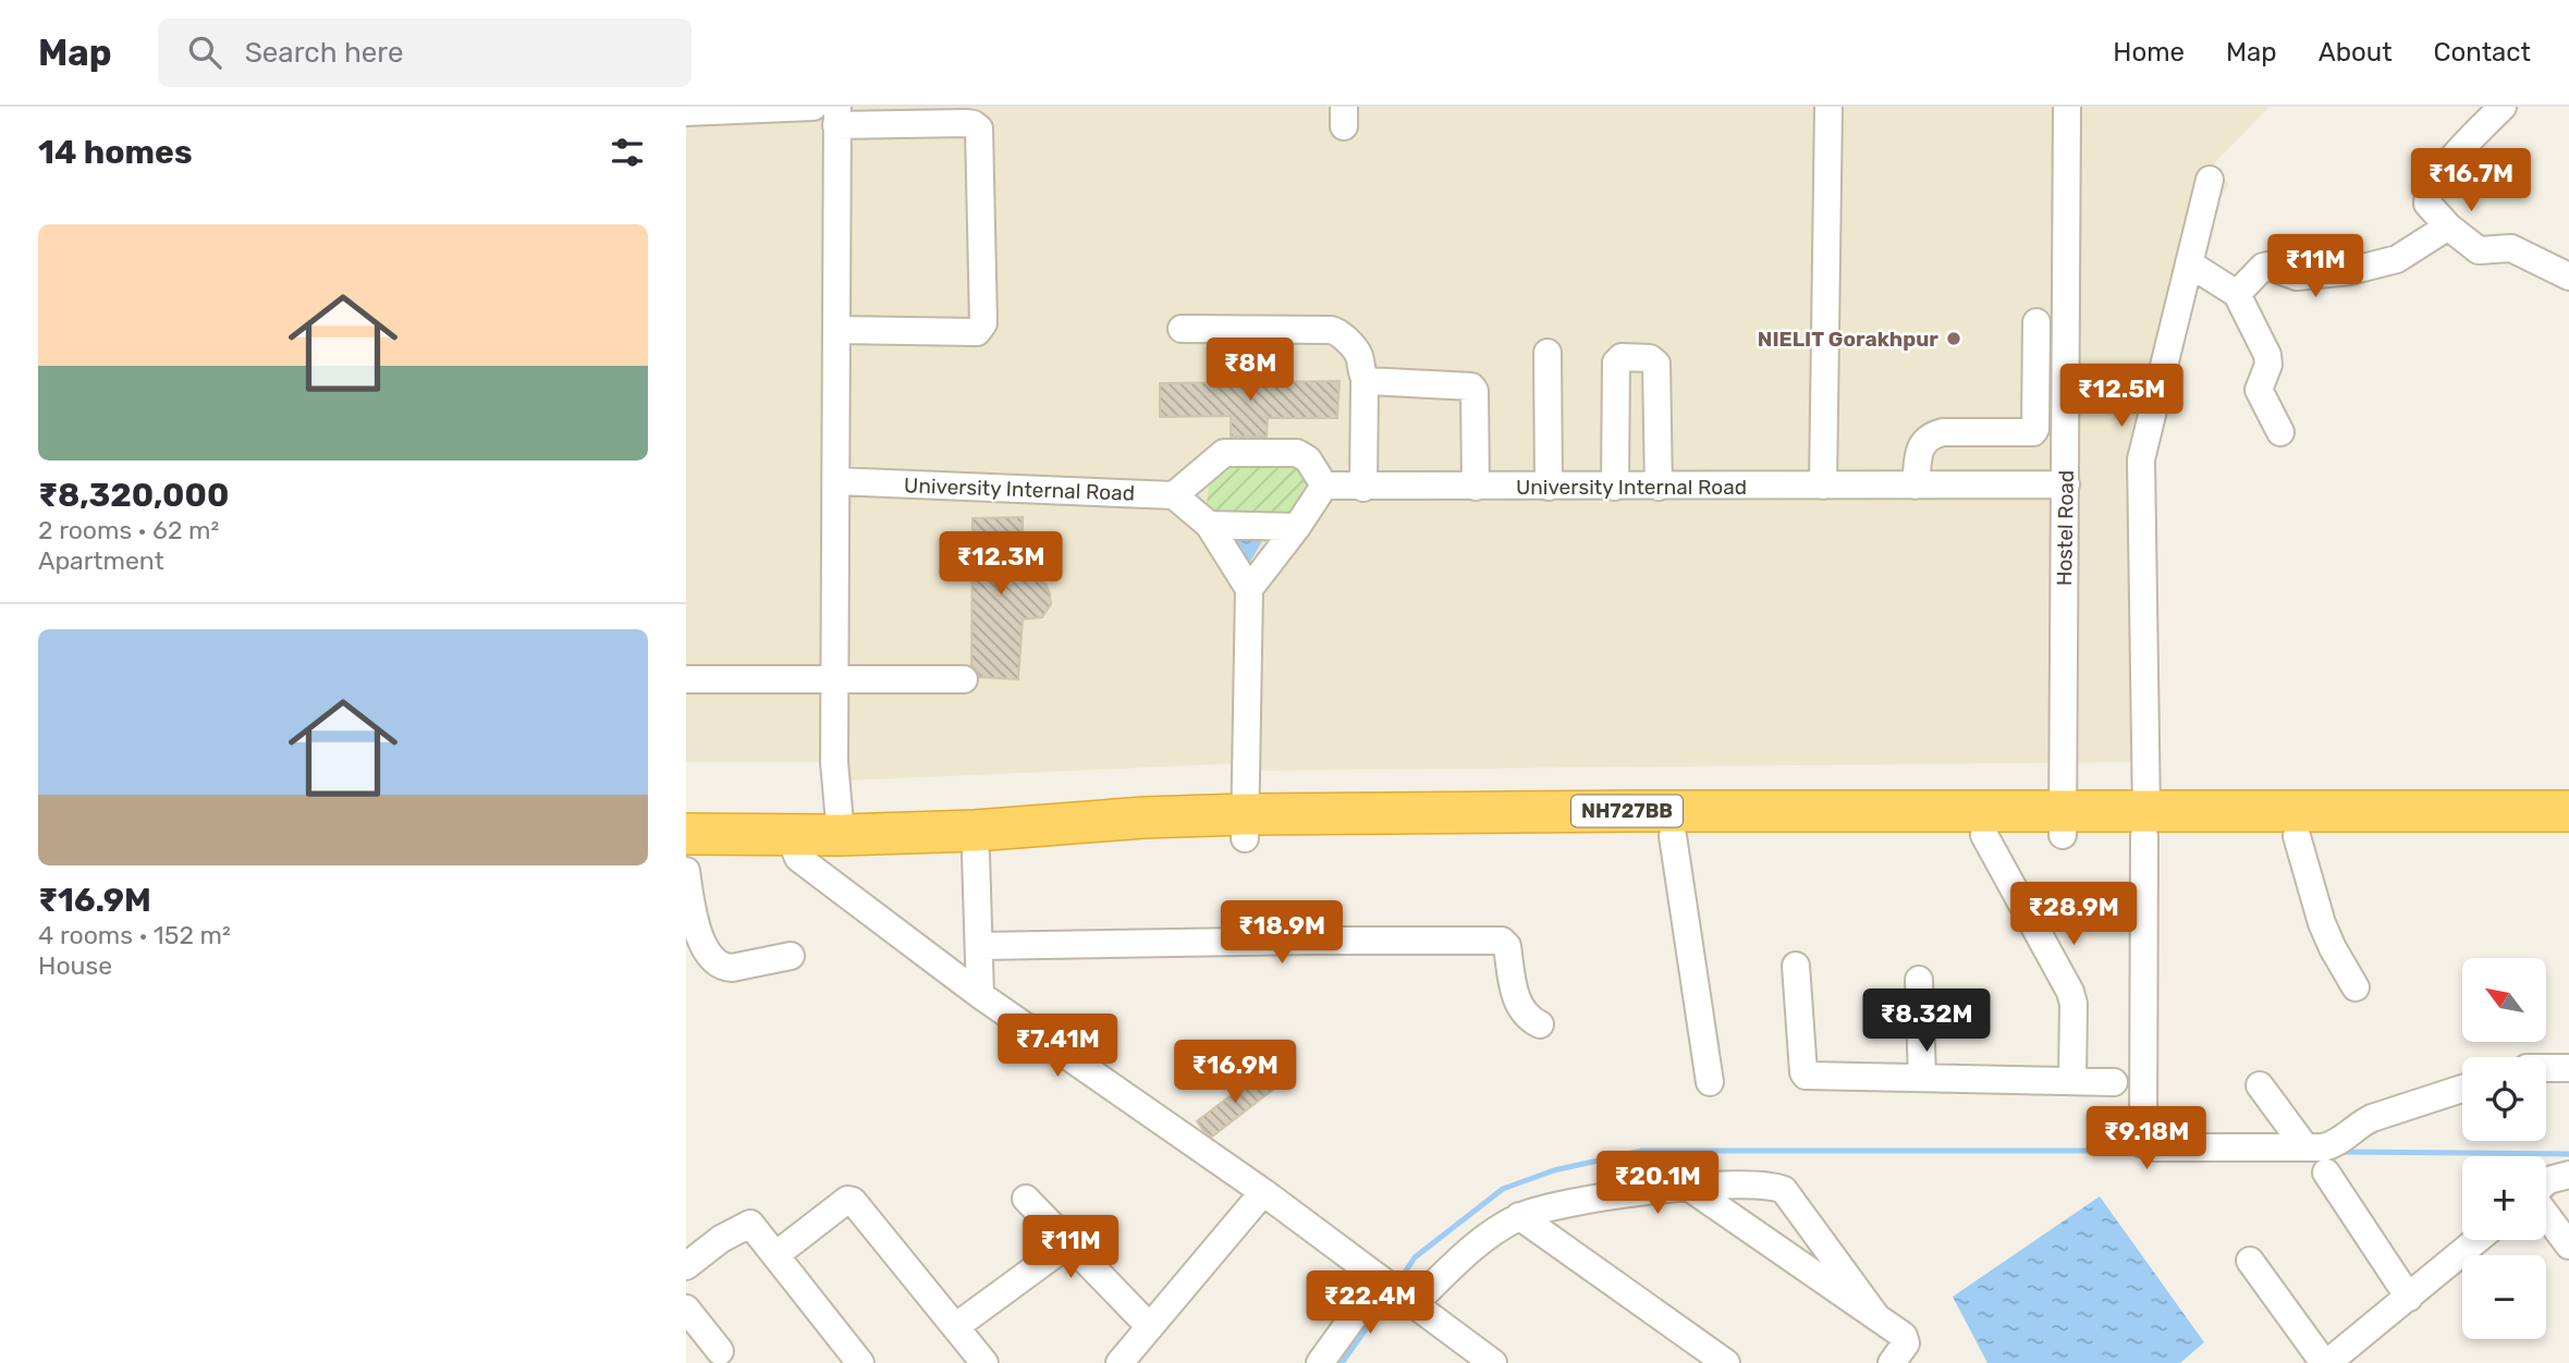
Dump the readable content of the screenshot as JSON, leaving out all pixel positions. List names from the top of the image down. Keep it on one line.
{"streets":{"highway":["NH727BB"],"street":["University Internal Road","Hostel Road"]},"crossings":[["University Internal Road","Hostel Road"],["Hostel Road","NH727BB"]],"places":["NIELIT Gorakhpur"],"north":"top left","page":{"header":"Map","search":"Search here","nav":["Home","Map","About","Contact"],"heading":"14 homes","price":["₹16.7M","₹11M","₹8M","₹12.5M","₹12.3M","₹28.9M","₹18.9M","₹8.32M","₹7.41M","₹16.9M","₹9.18M","₹20.1M","₹11M","₹22.4M"],"list":[{"name":"₹8,320,000","note":"2 rooms · 62 m² · Apartment"},{"name":"₹16.9M","note":"4 rooms · 152 m² · House"}],"map_buttons":["+","−"]}}
